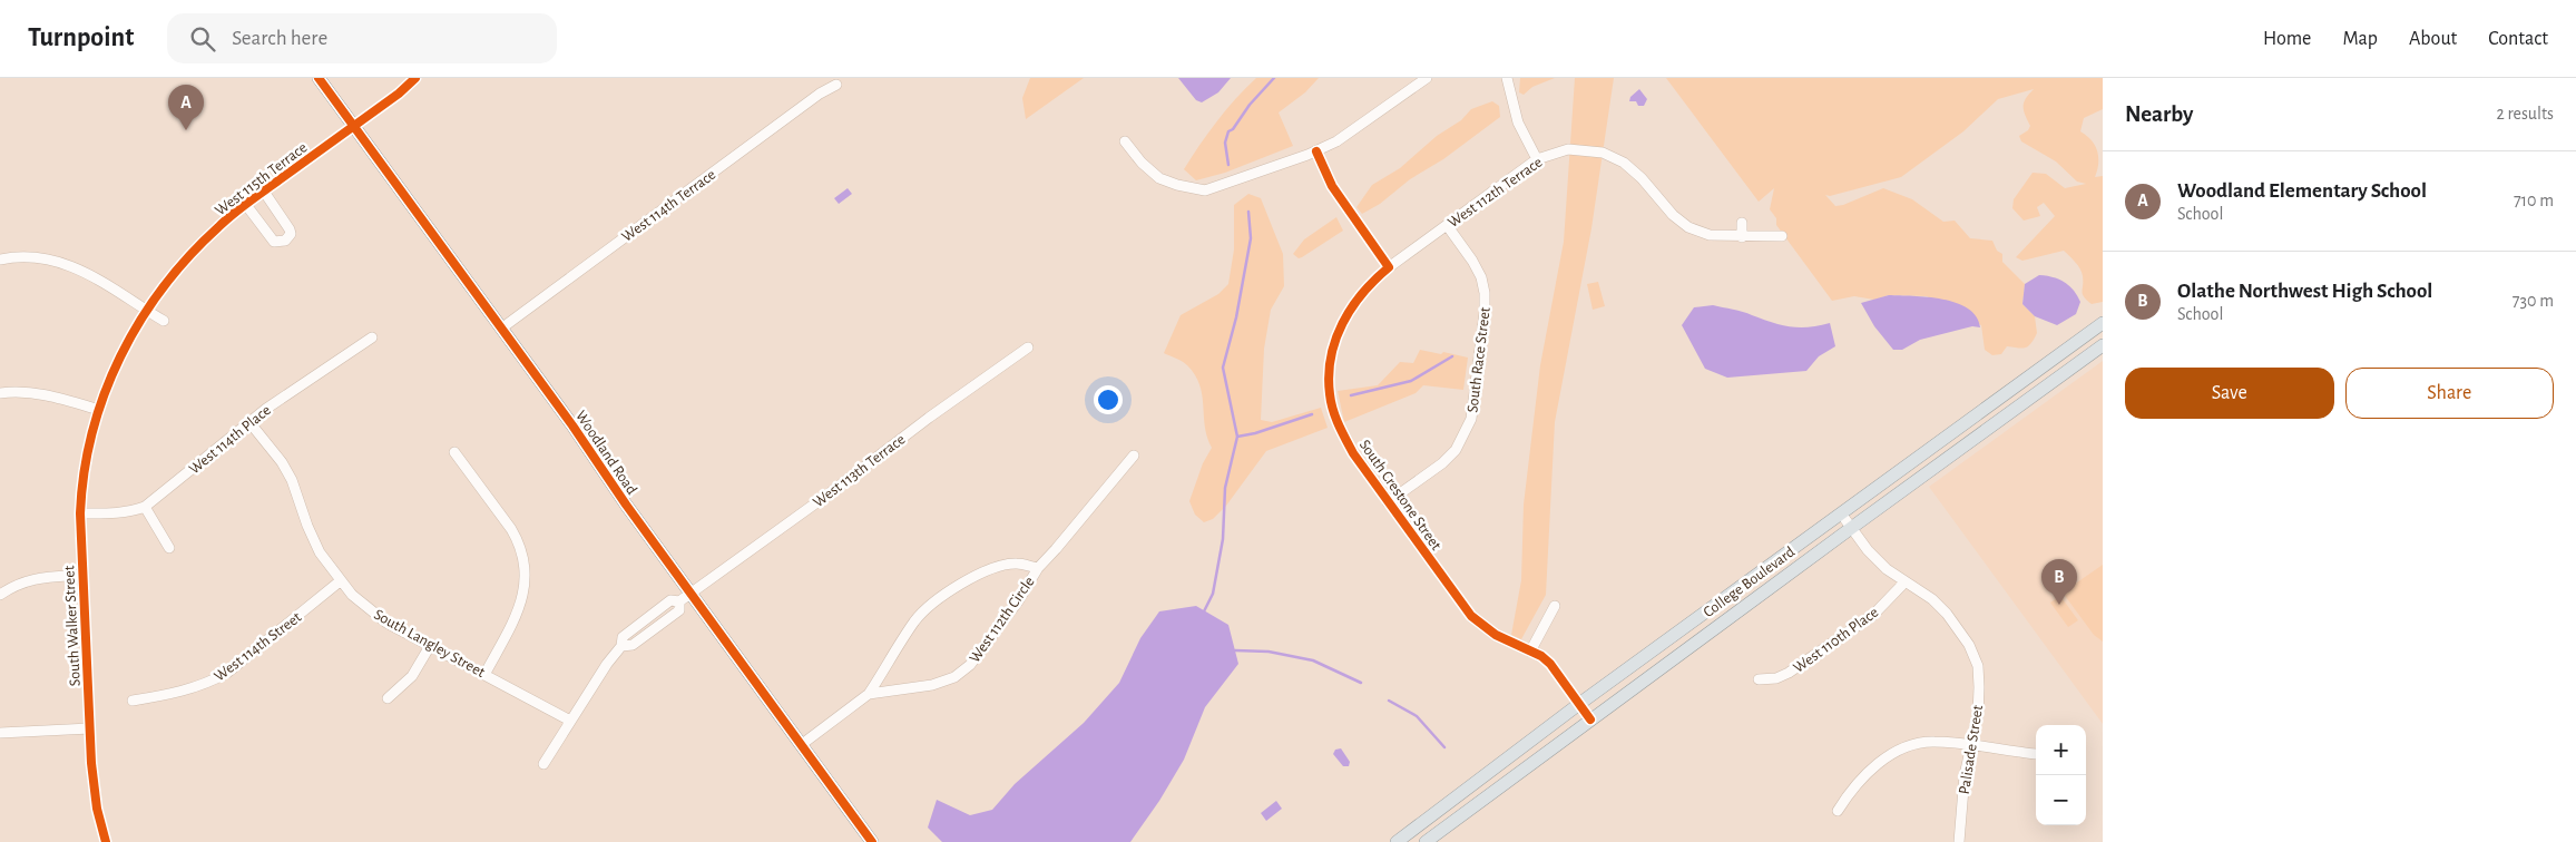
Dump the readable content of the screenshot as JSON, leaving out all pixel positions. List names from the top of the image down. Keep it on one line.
{"streets":{"main road":["Woodland Road","College Boulevard"],"street":["West 115th Terrace","West 112th Terrace","West 114th Terrace","South Race Street","West 114th Place","West 113th Terrace","South Crestone Street","West 112th Circle","South Walker Street","West 110th Place","South Langley Street","West 114th Street","Palisade Street"]},"crossings":[["West 115th Terrace","Woodland Road"],["West 115th Terrace","South Walker Street"],["West 112th Terrace","South Race Street"],["West 112th Terrace","South Crestone Street"],["West 114th Terrace","Woodland Road"],["South Race Street","South Crestone Street"],["West 114th Place","South Walker Street"],["West 114th Place","South Langley Street"],["Woodland Road","West 113th Terrace"],["Woodland Road","West 112th Circle"],["West 113th Terrace","South Langley Street"],["South Crestone Street","College Boulevard"],["College Boulevard","Palisade Street"],["West 110th Place","Palisade Street"],["South Langley Street","West 114th Street"]],"page":{"header":"Turnpoint","search":"Search here","nav":["Home","Map","About","Contact"],"heading":["Nearby","2 results"],"pins":["A","B"],"list":[{"mark":"A","name":"Woodland Elementary School","note":"School","value":"710 m"},{"mark":"B","name":"Olathe Northwest High School","note":"School","value":"730 m"}],"buttons":["Save","Share"],"map_buttons":["+","−"]}}
